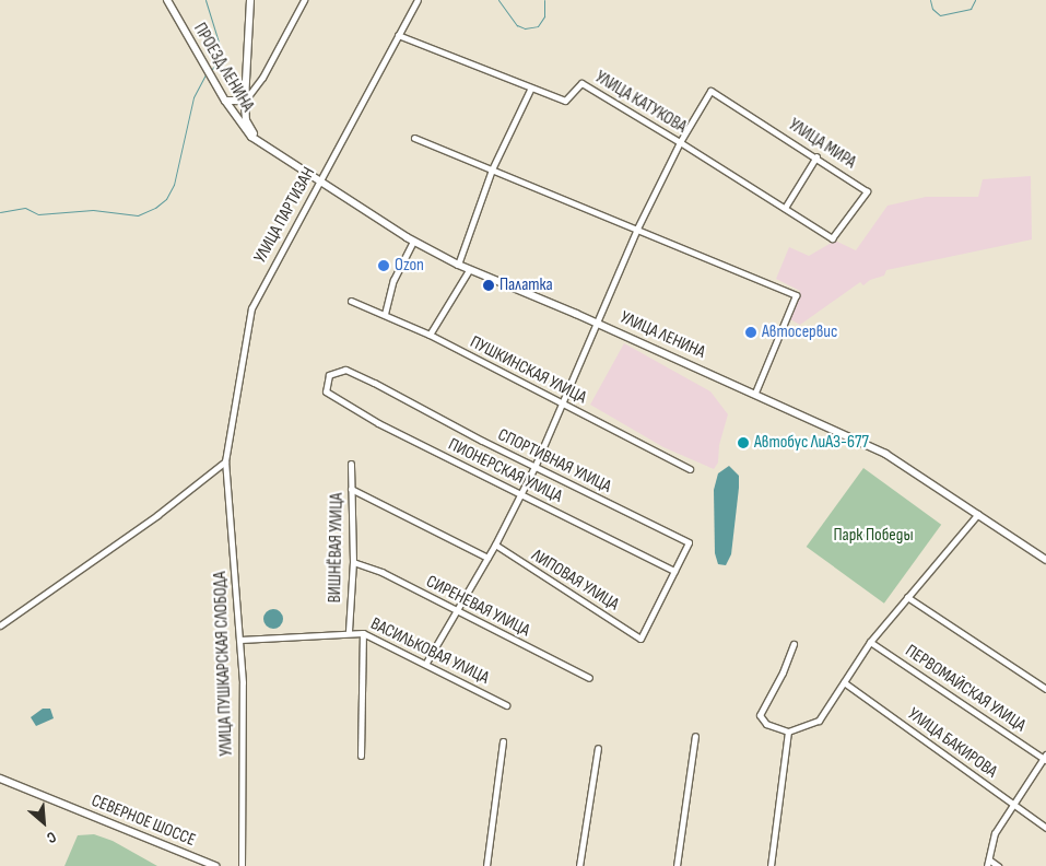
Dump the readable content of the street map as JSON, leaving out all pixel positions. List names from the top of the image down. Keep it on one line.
{"streets":{"main road":["ПРОЕЗД ЛЕНИНА","УЛИЦА ЛЕНИНА","СЕВЕРНОЕ ШОССЕ"],"street":["УЛИЦА КАТУКОВА","УЛИЦА МИРА","УЛИЦА ПАРТИЗАН","ПУШКИНСКАЯ УЛИЦА","СПОРТИВНАЯ УЛИЦА","ПИОНЕРСКАЯ УЛИЦА","ВИШНЁВАЯ УЛИЦА","ЛИПОВАЯ УЛИЦА","СИРЕНЕВАЯ УЛИЦА","ВАСИЛЬКОВАЯ УЛИЦА","УЛИЦА ПУШКАРСКАЯ СЛОБОДА","ПЕРВОМАЙСКАЯ УЛИЦА","УЛИЦА БАКИРОВА"]},"crossings":[["ПРОЕЗД ЛЕНИНА","УЛИЦА ЛЕНИНА"],["УЛИЦА КАТУКОВА","УЛИЦА МИРА"],["УЛИЦА КАТУКОВА","УЛИЦА ПАРТИЗАН"],["УЛИЦА ПАРТИЗАН","УЛИЦА ЛЕНИНА"],["УЛИЦА ПАРТИЗАН","УЛИЦА ПУШКАРСКАЯ СЛОБОДА"],["СПОРТИВНАЯ УЛИЦА","ПИОНЕРСКАЯ УЛИЦА"],["СПОРТИВНАЯ УЛИЦА","ЛИПОВАЯ УЛИЦА"],["ВИШНЁВАЯ УЛИЦА","СИРЕНЕВАЯ УЛИЦА"],["ВИШНЁВАЯ УЛИЦА","ВАСИЛЬКОВАЯ УЛИЦА"],["ВАСИЛЬКОВАЯ УЛИЦА","УЛИЦА ПУШКАРСКАЯ СЛОБОДА"]],"parks":["Парк Победы"],"places":["Ozon","Палатка","Автосервис","Автобус ЛиАЗ-677"],"north":"bottom right"}
